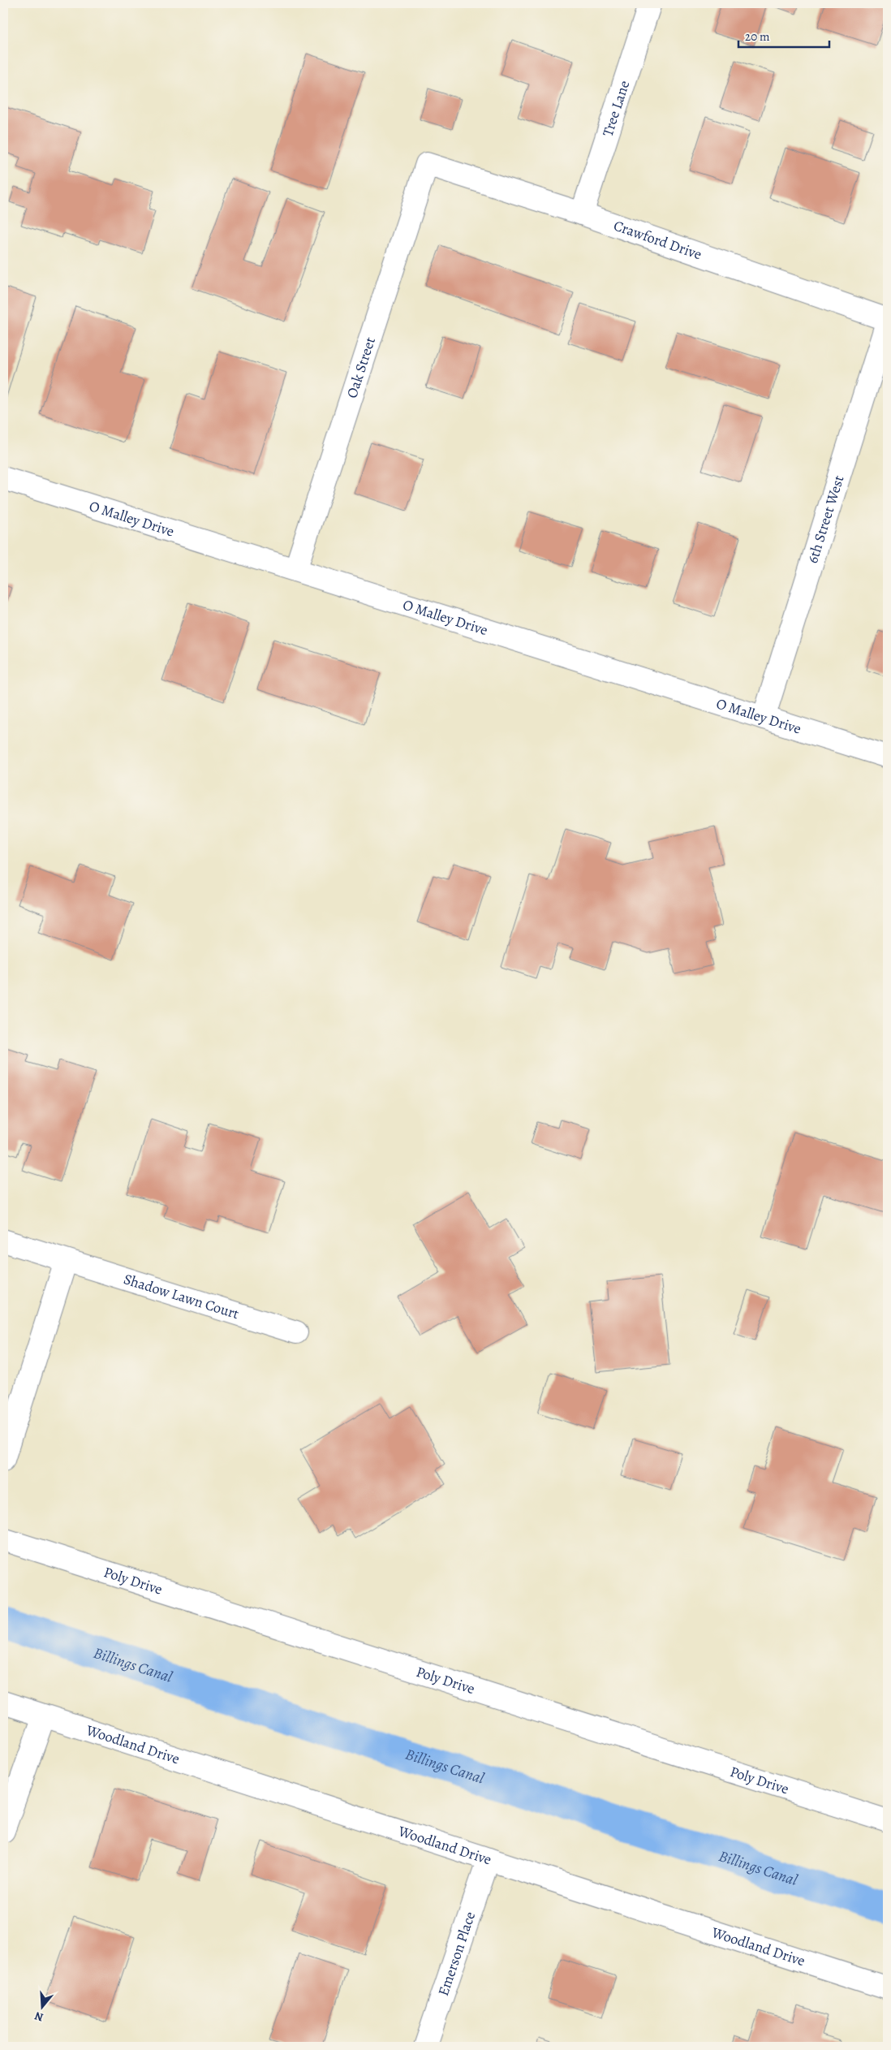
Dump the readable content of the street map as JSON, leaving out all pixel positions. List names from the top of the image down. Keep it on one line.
{"streets":{"street":["Tree Lane","Crawford Drive","Oak Street","O Malley Drive","6th Street West","Shadow Lawn Court","Poly Drive","Woodland Drive","Emerson Place"]},"crossings":[["Tree Lane","Crawford Drive"],["Crawford Drive","Oak Street"],["Crawford Drive","6th Street West"],["Oak Street","O Malley Drive"],["O Malley Drive","6th Street West"],["Woodland Drive","Emerson Place"]],"water":["Billings Canal"],"scale_bar":"20 m","north":"bottom"}
